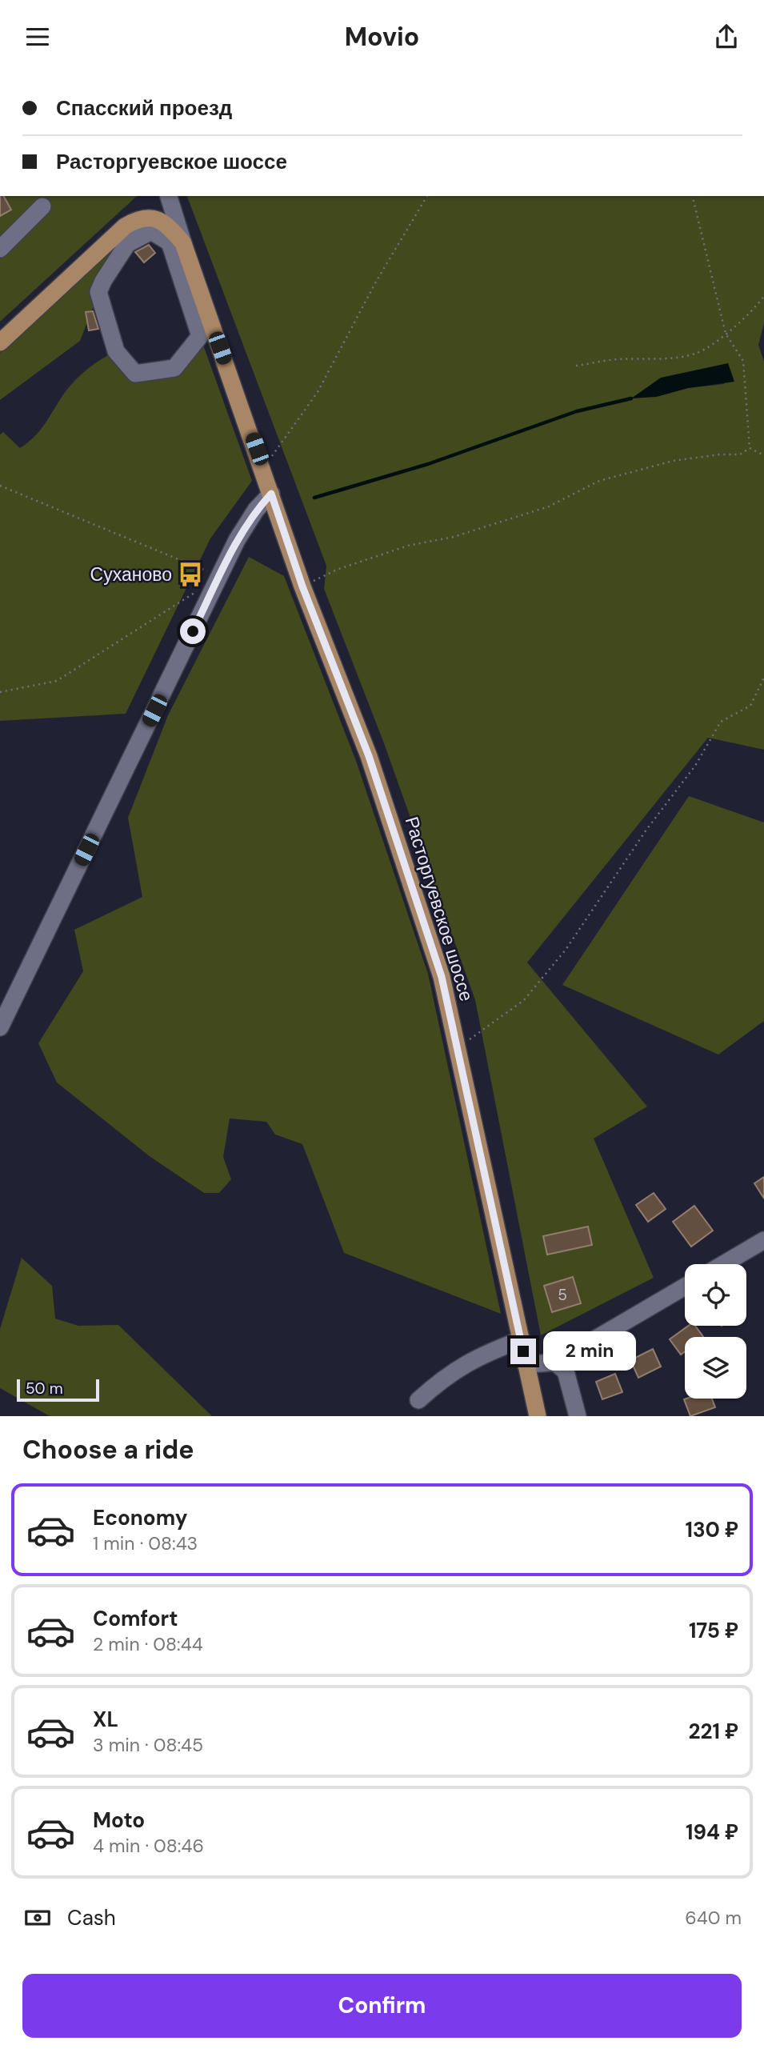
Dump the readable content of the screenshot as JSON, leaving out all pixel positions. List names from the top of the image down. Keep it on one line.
{"streets":{"main road":["Расторгуевское шоссе"]},"places":{"bus stop":["Суханово"]},"house_numbers":["5"],"scale_bar":"50 m","page":{"header":"Movio","banner":["Спасский проезд","Расторгуевское шоссе"],"bubble":"2 min","scale":"50 m","heading":"Choose a ride","list":[{"name":"Economy","note":"1 min · 08:43","value":"130 ₽"},{"name":"Comfort","note":"2 min · 08:44","value":"175 ₽"},{"name":"XL","note":"3 min · 08:45","value":"221 ₽"},{"name":"Moto","note":"4 min · 08:46","value":"194 ₽"}],"pay":["Cash","640 m"],"buttons":"Confirm"}}
